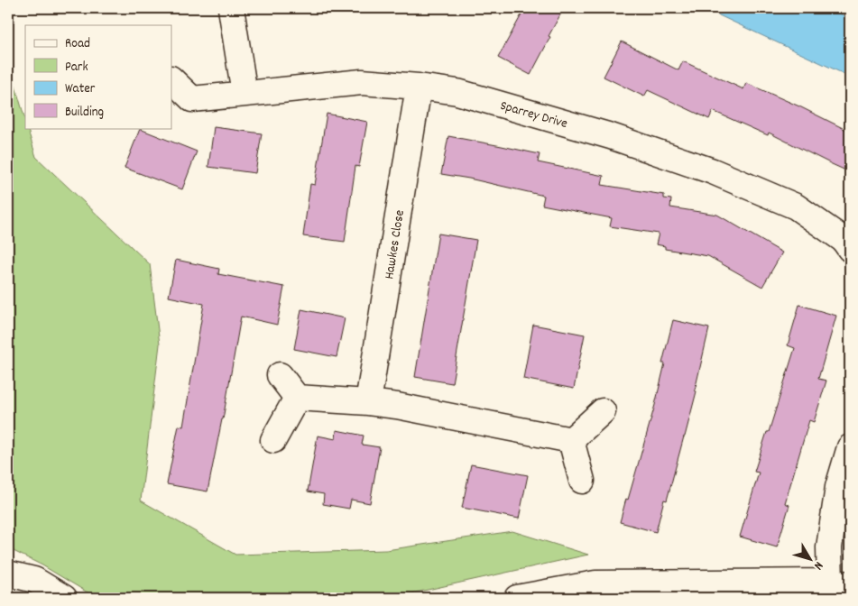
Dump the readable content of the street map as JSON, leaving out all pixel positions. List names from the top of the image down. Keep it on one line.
{"streets":{"street":["Sparrey Drive","Hawkes Close"]},"crossings":[["Sparrey Drive","Hawkes Close"]],"legend":["Road","Park","Water","Building"],"north":"bottom right"}
